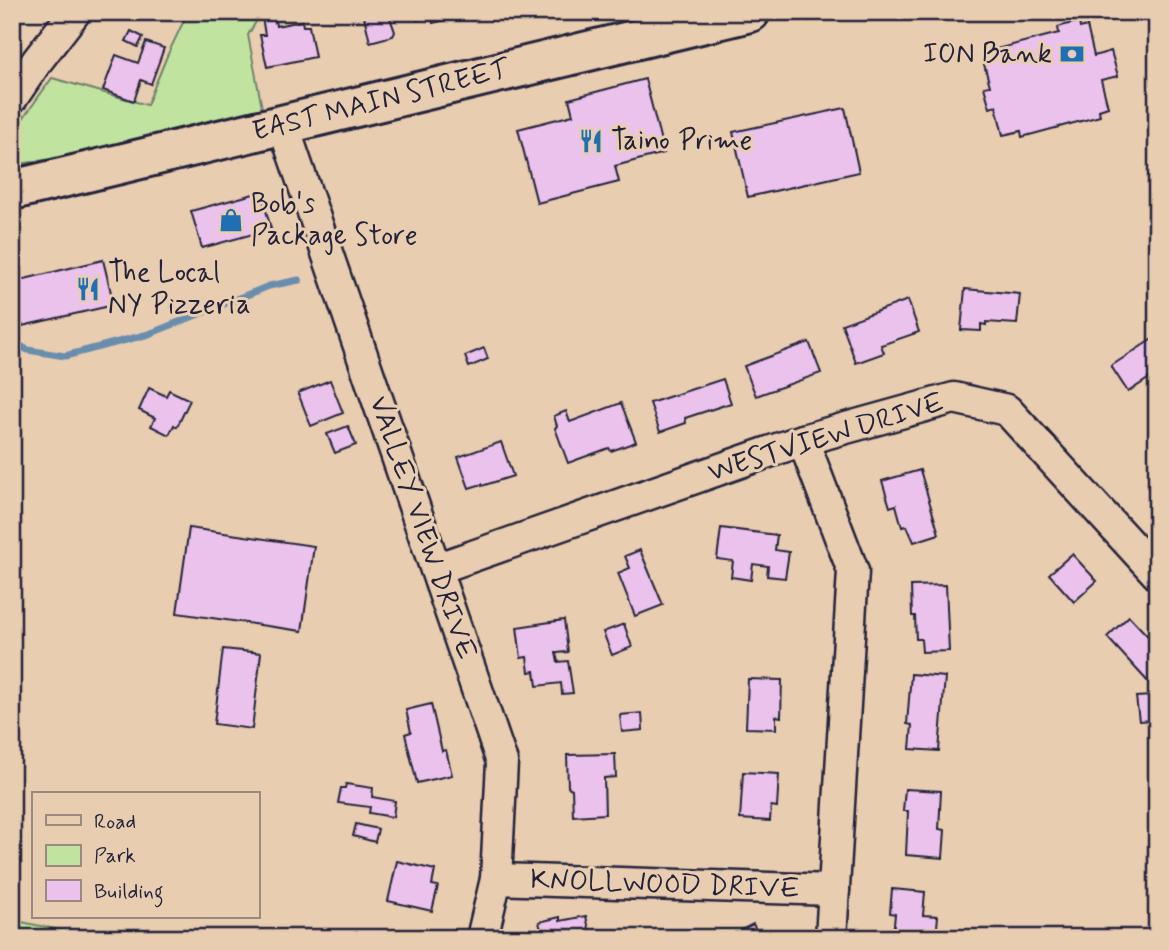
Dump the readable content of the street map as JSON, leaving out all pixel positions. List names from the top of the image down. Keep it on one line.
{"streets":{"main road":["EAST MAIN STREET"],"street":["WESTVIEW DRIVE","VALLEY VIEW DRIVE","KNOLLWOOD DRIVE"]},"crossings":[["EAST MAIN STREET","VALLEY VIEW DRIVE"],["WESTVIEW DRIVE","VALLEY VIEW DRIVE"],["VALLEY VIEW DRIVE","KNOLLWOOD DRIVE"]],"places":{"bank":["ION Bank"],"restaurant":["Taino Prime","The Local NY Pizzeria"],"shop":["Bob's Package Store"]},"legend":["Road","Park","Building"]}
